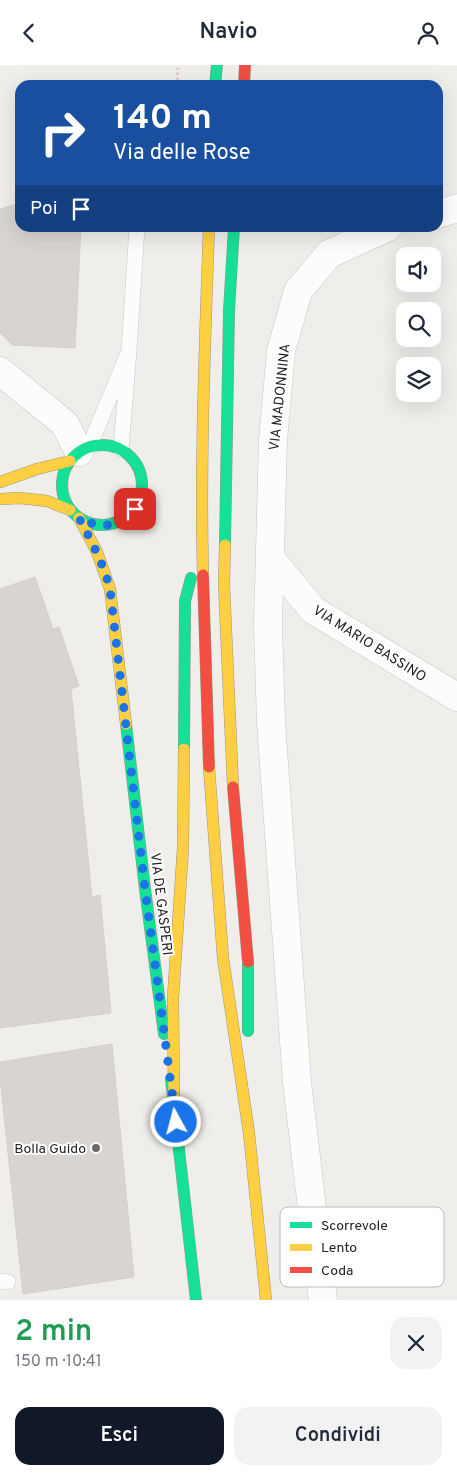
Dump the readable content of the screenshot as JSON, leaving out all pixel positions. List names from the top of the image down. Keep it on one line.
{"streets":{"main road":["VIA DE GASPERI"],"street":["VIA MADONNINA","VIA MARIO BASSINO"]},"crossings":[["VIA MADONNINA","VIA MARIO BASSINO"]],"places":["Bolla Guido"],"legend":["Scorrevole","Lento","Coda"],"page":{"header":"Navio","turn":["140 m","Via delle Rose"],"then":"Poi","heading":["2 min","150 m · 10:41"],"buttons":["Esci","Condividi"]}}
